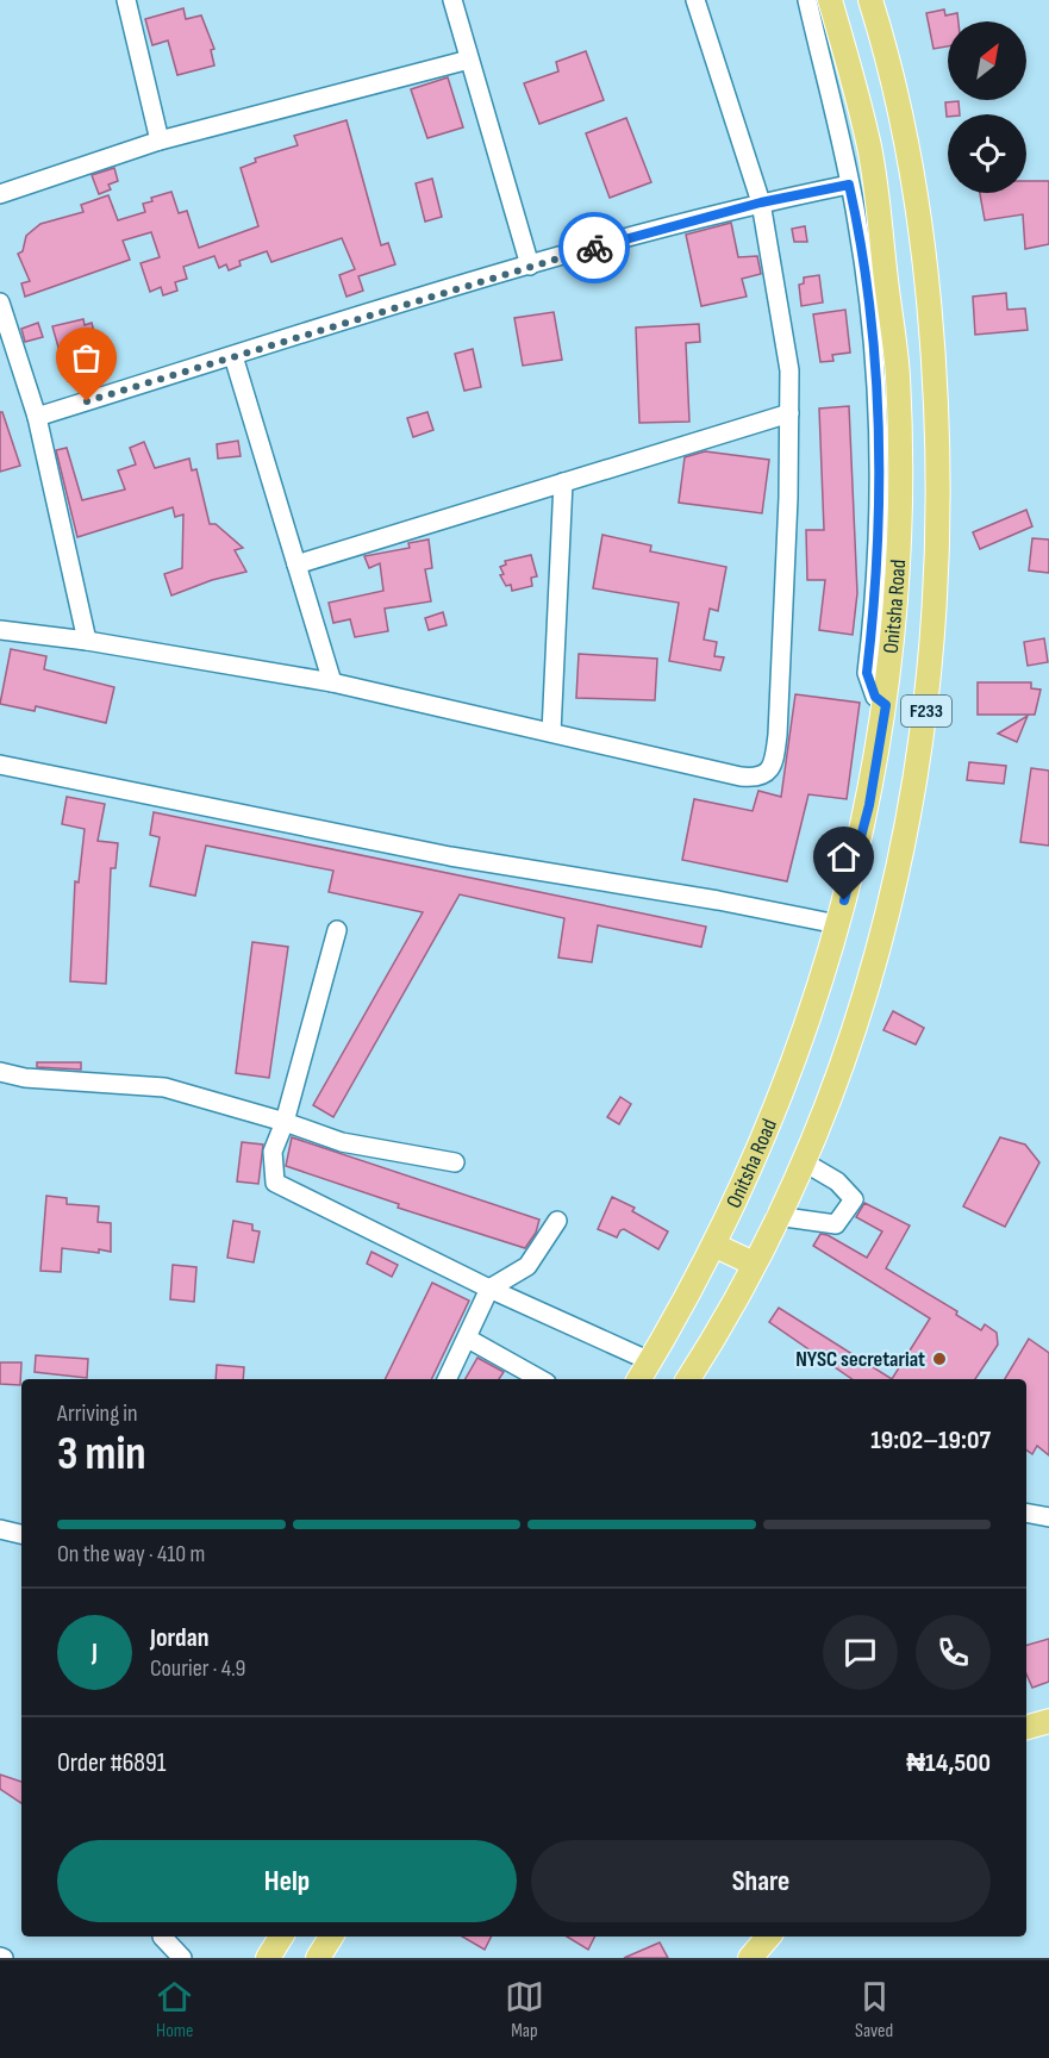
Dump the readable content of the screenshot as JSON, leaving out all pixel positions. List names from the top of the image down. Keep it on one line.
{"streets":{"main road":["Onitsha Road","F233"]},"places":["NYSC secretariat"],"north":"top right","page":{"heading":["3 min","Arriving in","19:02–19:07"],"panel":["Jordan","Courier · 4.9","Order #6891","₦14,500"],"bar":"On the way · 410 m","round":"J","buttons":["Help","Share"],"tabs":["Home","Map","Saved"]}}
